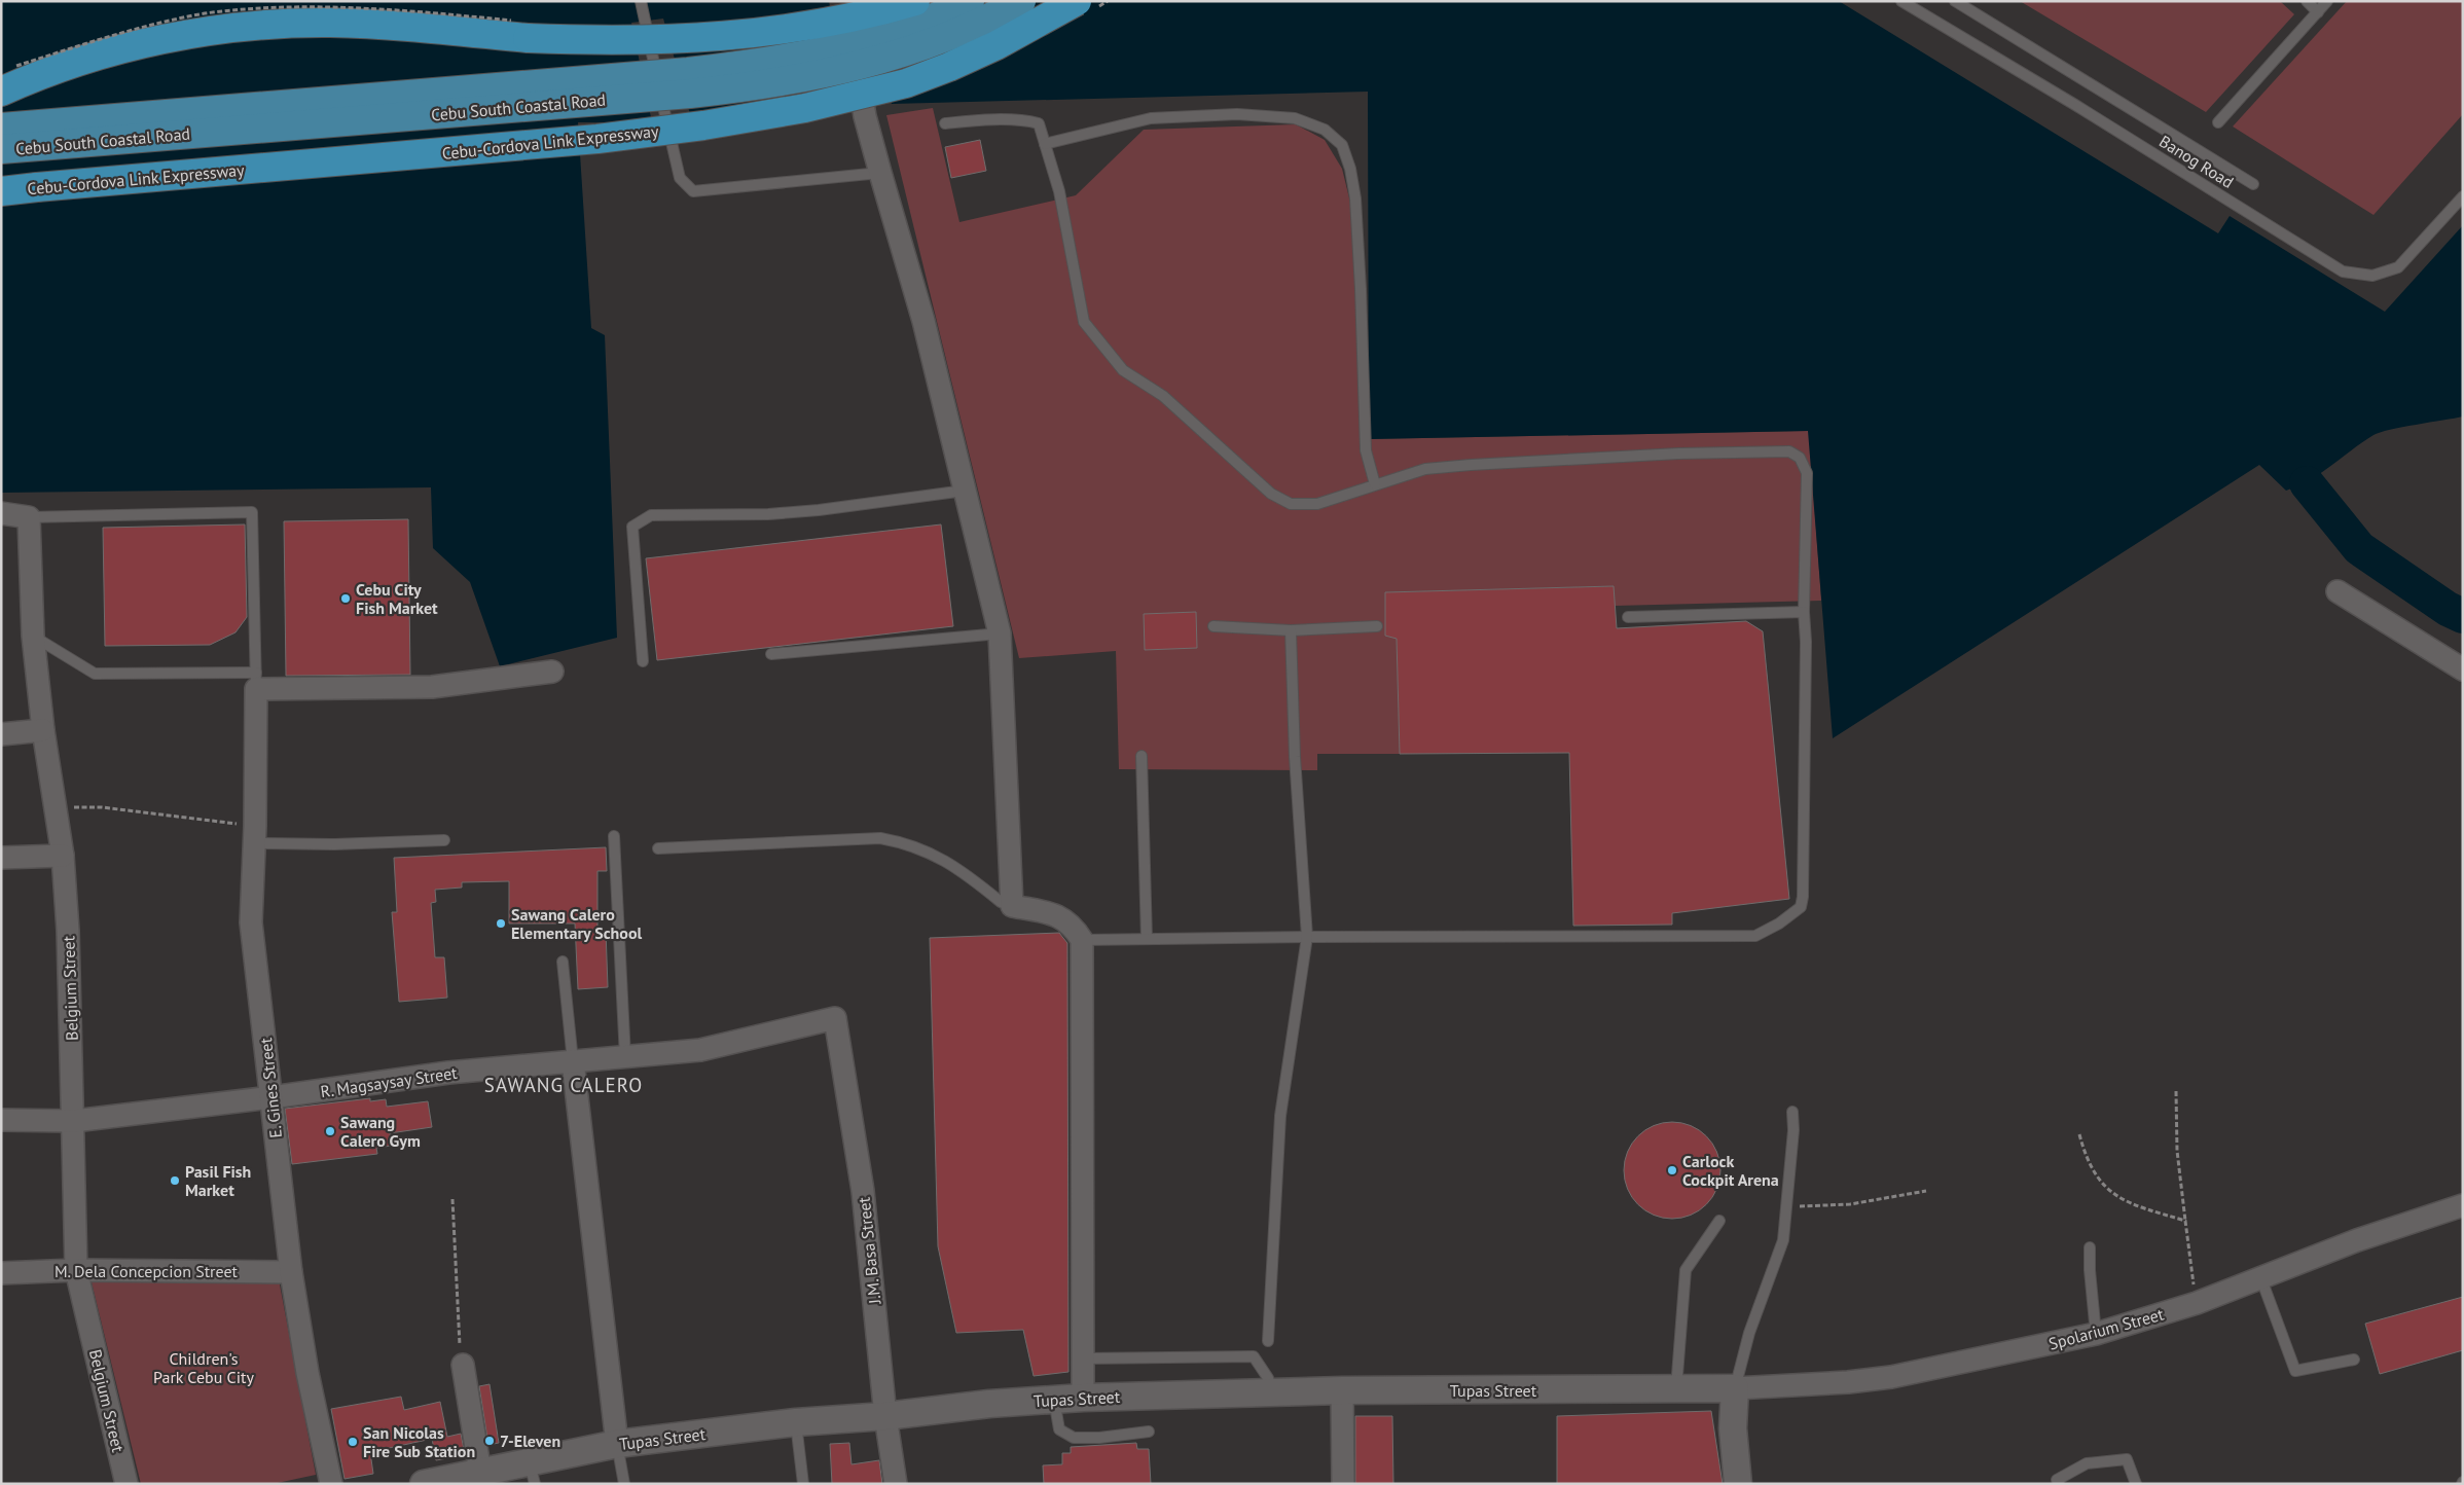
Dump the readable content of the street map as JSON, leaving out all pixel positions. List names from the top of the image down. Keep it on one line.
{"streets":{"highway":["Cebu South Coastal Road","Cebu-Cordova Link Expressway"],"street":["Belgium Street","R. Magsaysay Street","E. Gines Street","J.M. Basa Street","M. Dela Concepcion Street","Spolarium Street","Tupas Street"],"lane":["Banog Road"]},"crossings":[["Belgium Street","R. Magsaysay Street"],["Belgium Street","M. Dela Concepcion Street"],["R. Magsaysay Street","E. Gines Street"],["R. Magsaysay Street","J.M. Basa Street"],["E. Gines Street","M. Dela Concepcion Street"],["J.M. Basa Street","Tupas Street"],["Spolarium Street","Tupas Street"]],"districts":["SAWANG CALERO"],"parks":["Children's Park Cebu City"],"places":["Cebu City Fish Market","Sawang Calero Elementary School","Sawang Calero Gym","Carlock Cockpit Arena","Pasil Fish Market","7-Eleven","San Nicolas Fire Sub Station"]}
